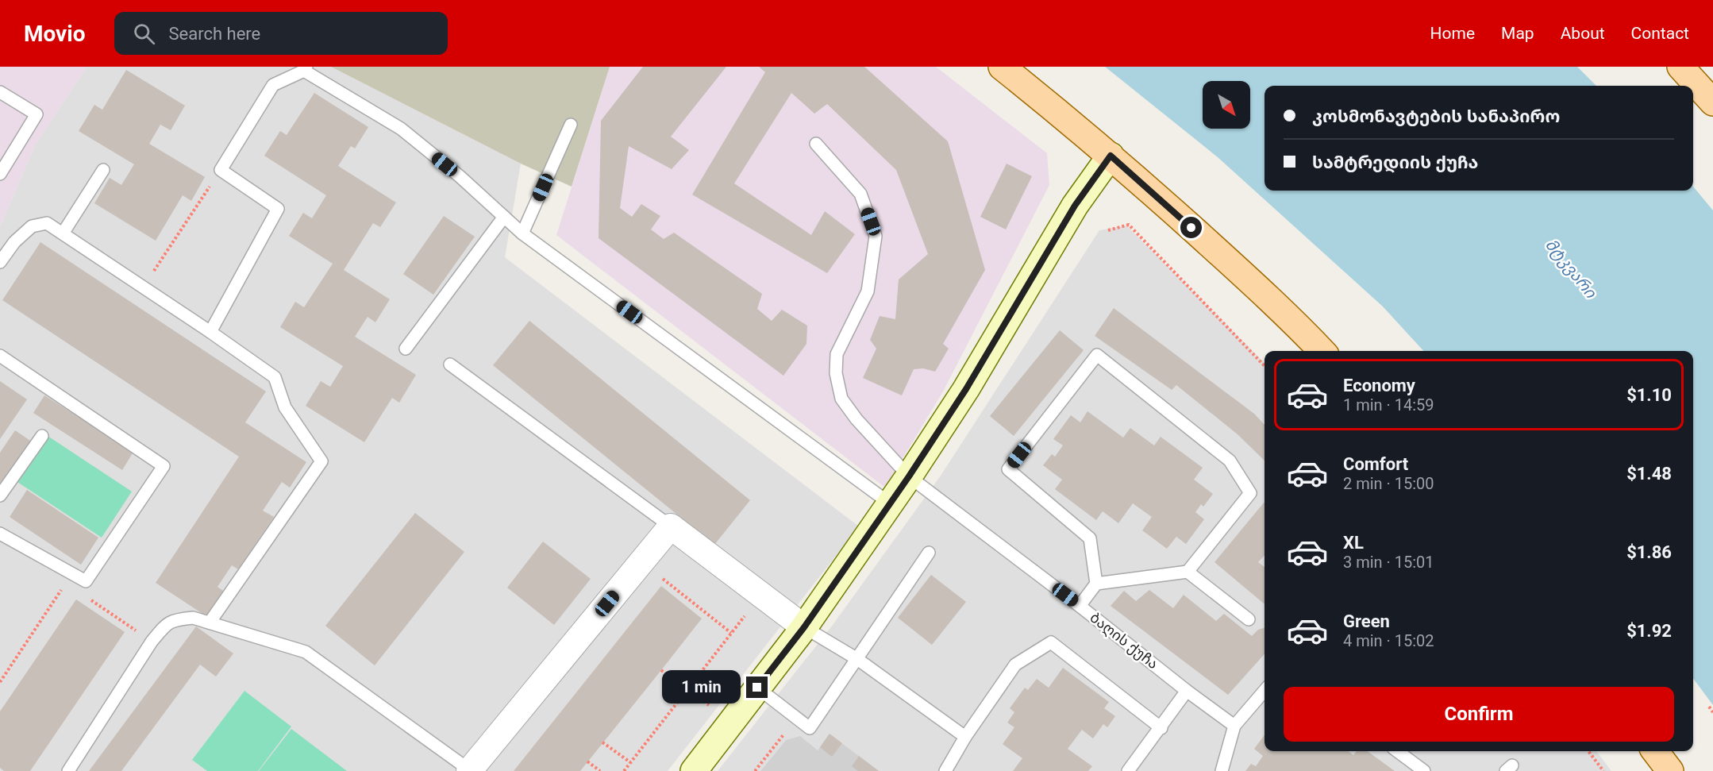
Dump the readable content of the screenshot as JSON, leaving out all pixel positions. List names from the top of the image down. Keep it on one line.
{"streets":{"lane":["ბაღის ქუჩა"]},"water":["მტკვარი"],"north":"bottom right","page":{"header":"Movio","search":"Search here","nav":["Home","Map","About","Contact"],"banner":["კოსმონავტების სანაპირო","სამტრედიის ქუჩა"],"list":[{"name":"Economy","note":"1 min · 14:59","value":"$1.10"},{"name":"Comfort","note":"2 min · 15:00","value":"$1.48"},{"name":"XL","note":"3 min · 15:01","value":"$1.86"},{"name":"Green","note":"4 min · 15:02","value":"$1.92"}],"bubble":"1 min","buttons":"Confirm"}}
